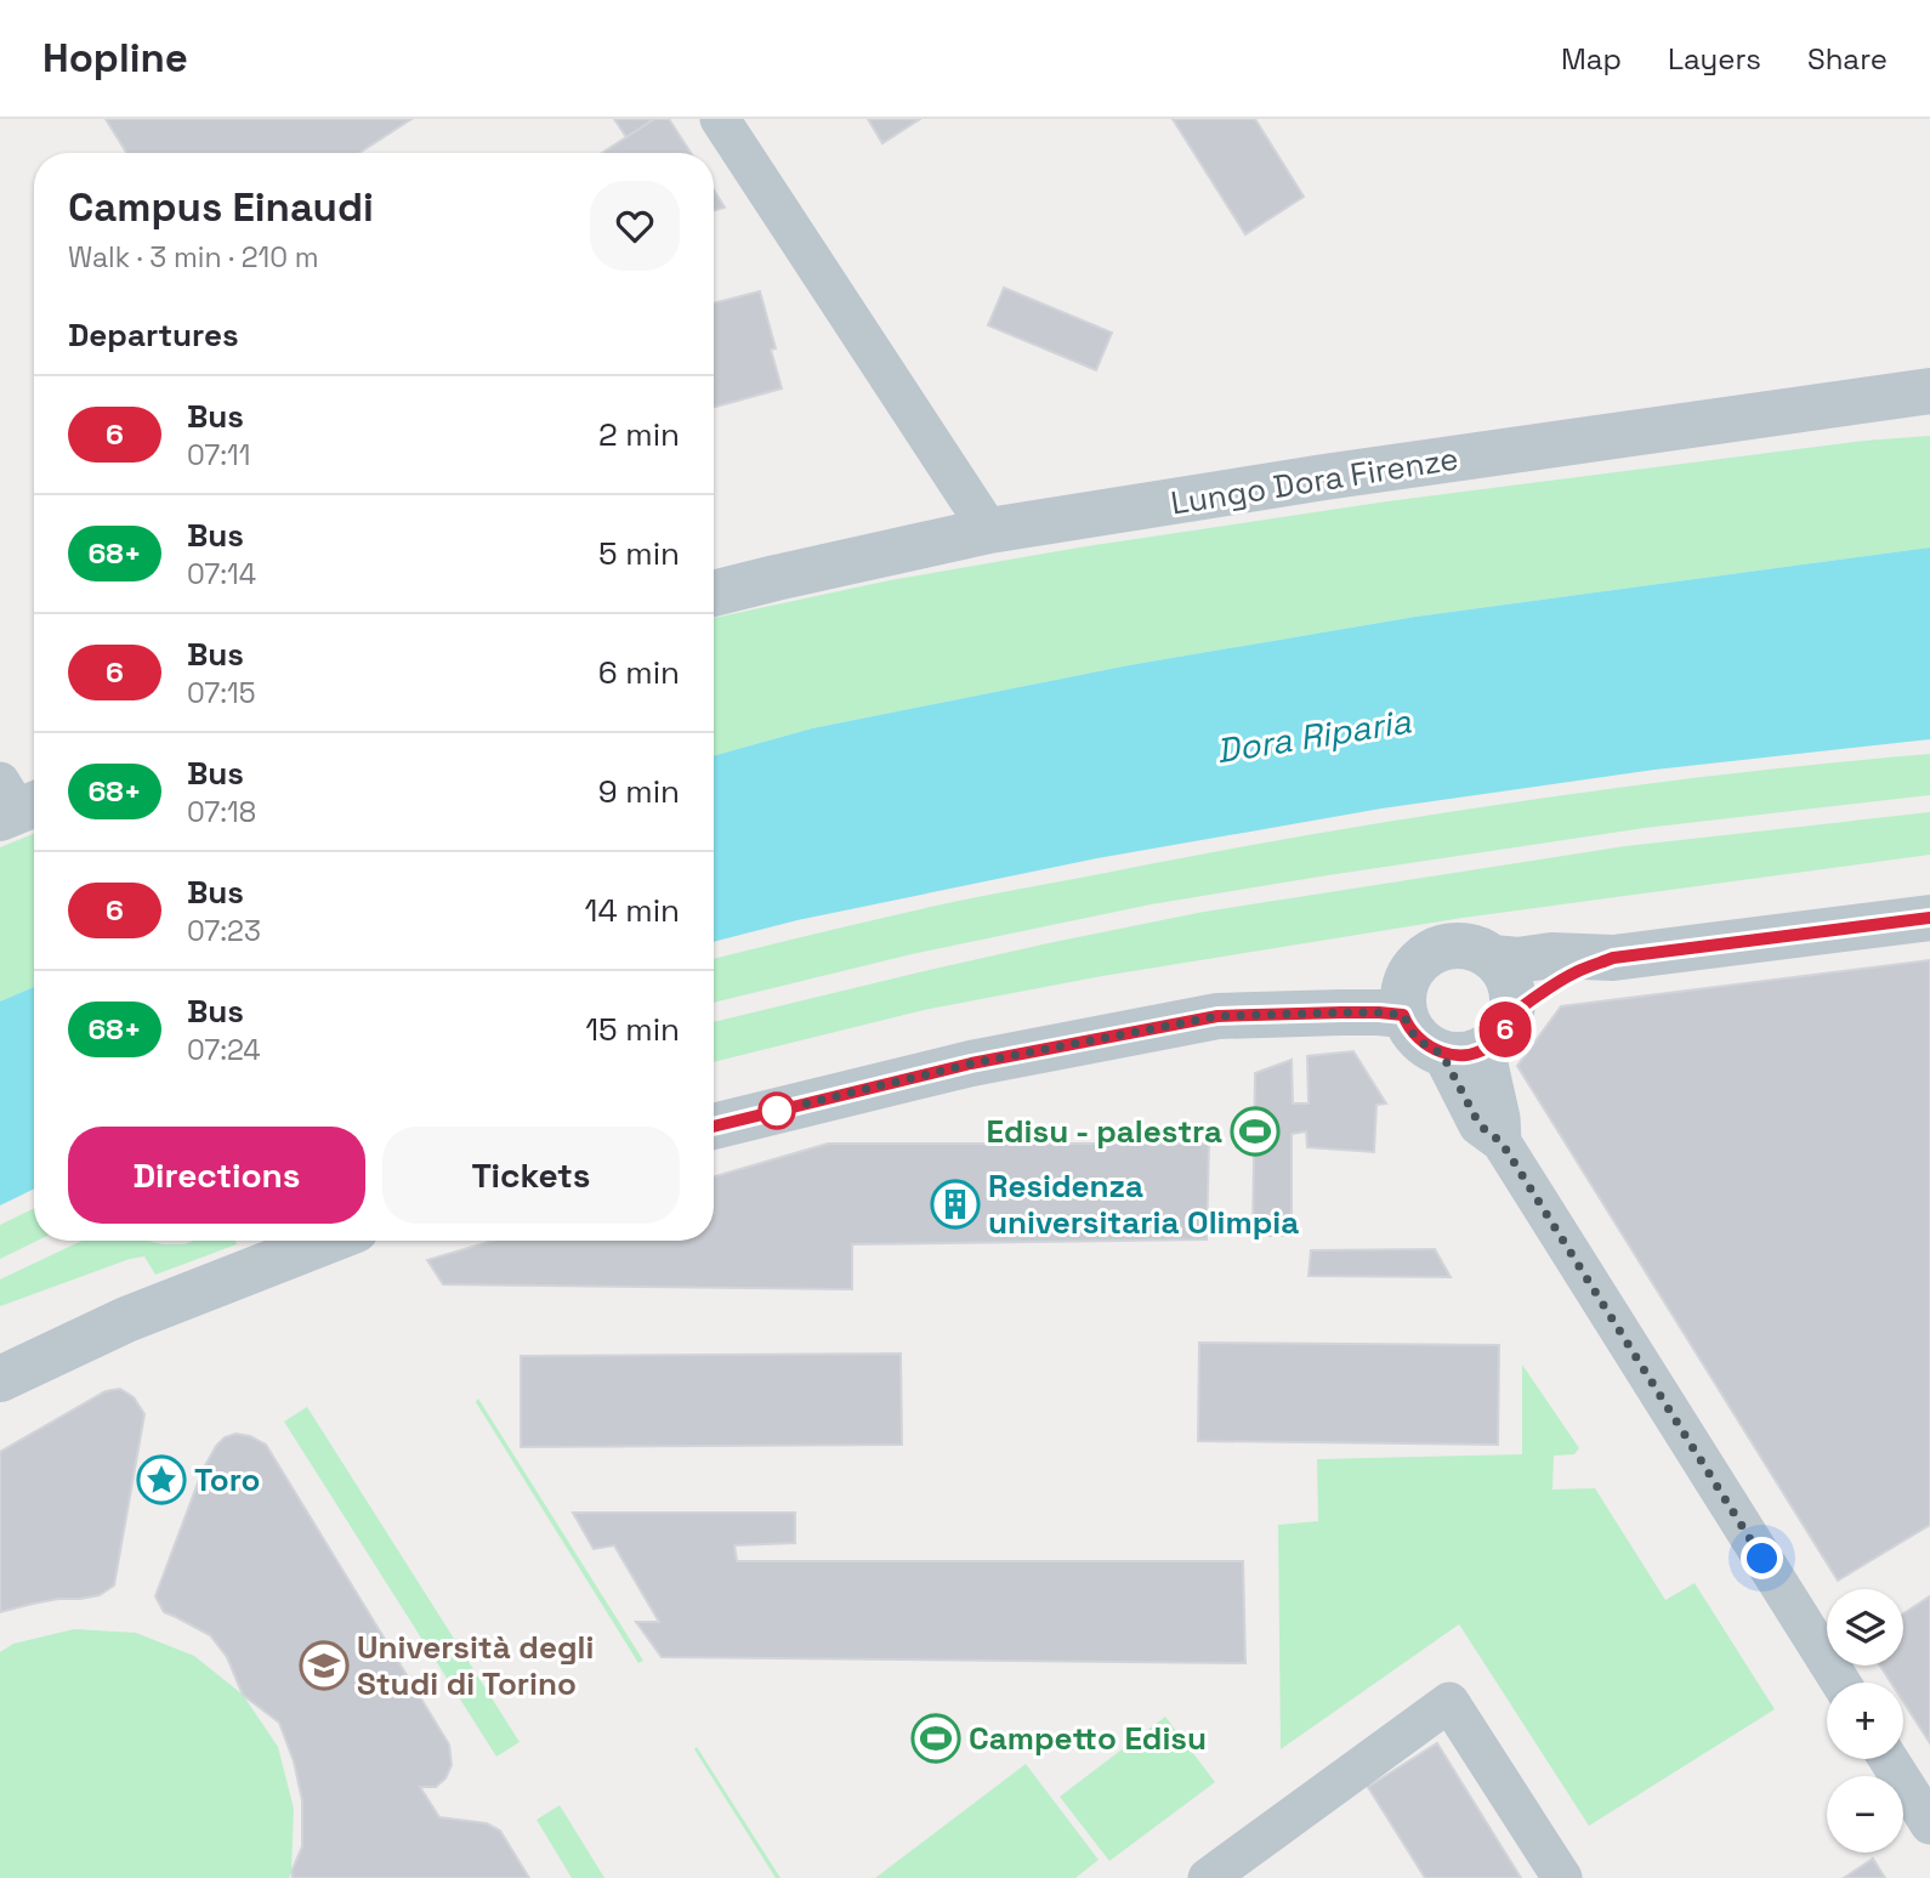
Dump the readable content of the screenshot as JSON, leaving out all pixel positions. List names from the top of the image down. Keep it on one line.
{"streets":{"street":["Lungo Dora Firenze"]},"water":["Dora Riparia"],"places":{"sports":["Edisu - palestra","Campetto Edisu"],"building":["Residenza universitaria Olimpia"],"place":["Toro"],"school or university":["Università degli Studi di Torino"]},"lines":["bus line 6"],"page":{"header":"Hopline","nav":["Map","Layers","Share"],"on_map":"6","heading":[["Campus Einaudi","Walk · 3 min · 210 m"],"Departures"],"list":[{"mark":"6","name":"Bus","note":"07:11","value":"2 min"},{"mark":"68+","name":"Bus","note":"07:14","value":"5 min"},{"mark":"6","name":"Bus","note":"07:15","value":"6 min"},{"mark":"68+","name":"Bus","note":"07:18","value":"9 min"},{"mark":"6","name":"Bus","note":"07:23","value":"14 min"},{"mark":"68+","name":"Bus","note":"07:24","value":"15 min"}],"buttons":["Directions","Tickets"],"map_buttons":["+","−"]}}
